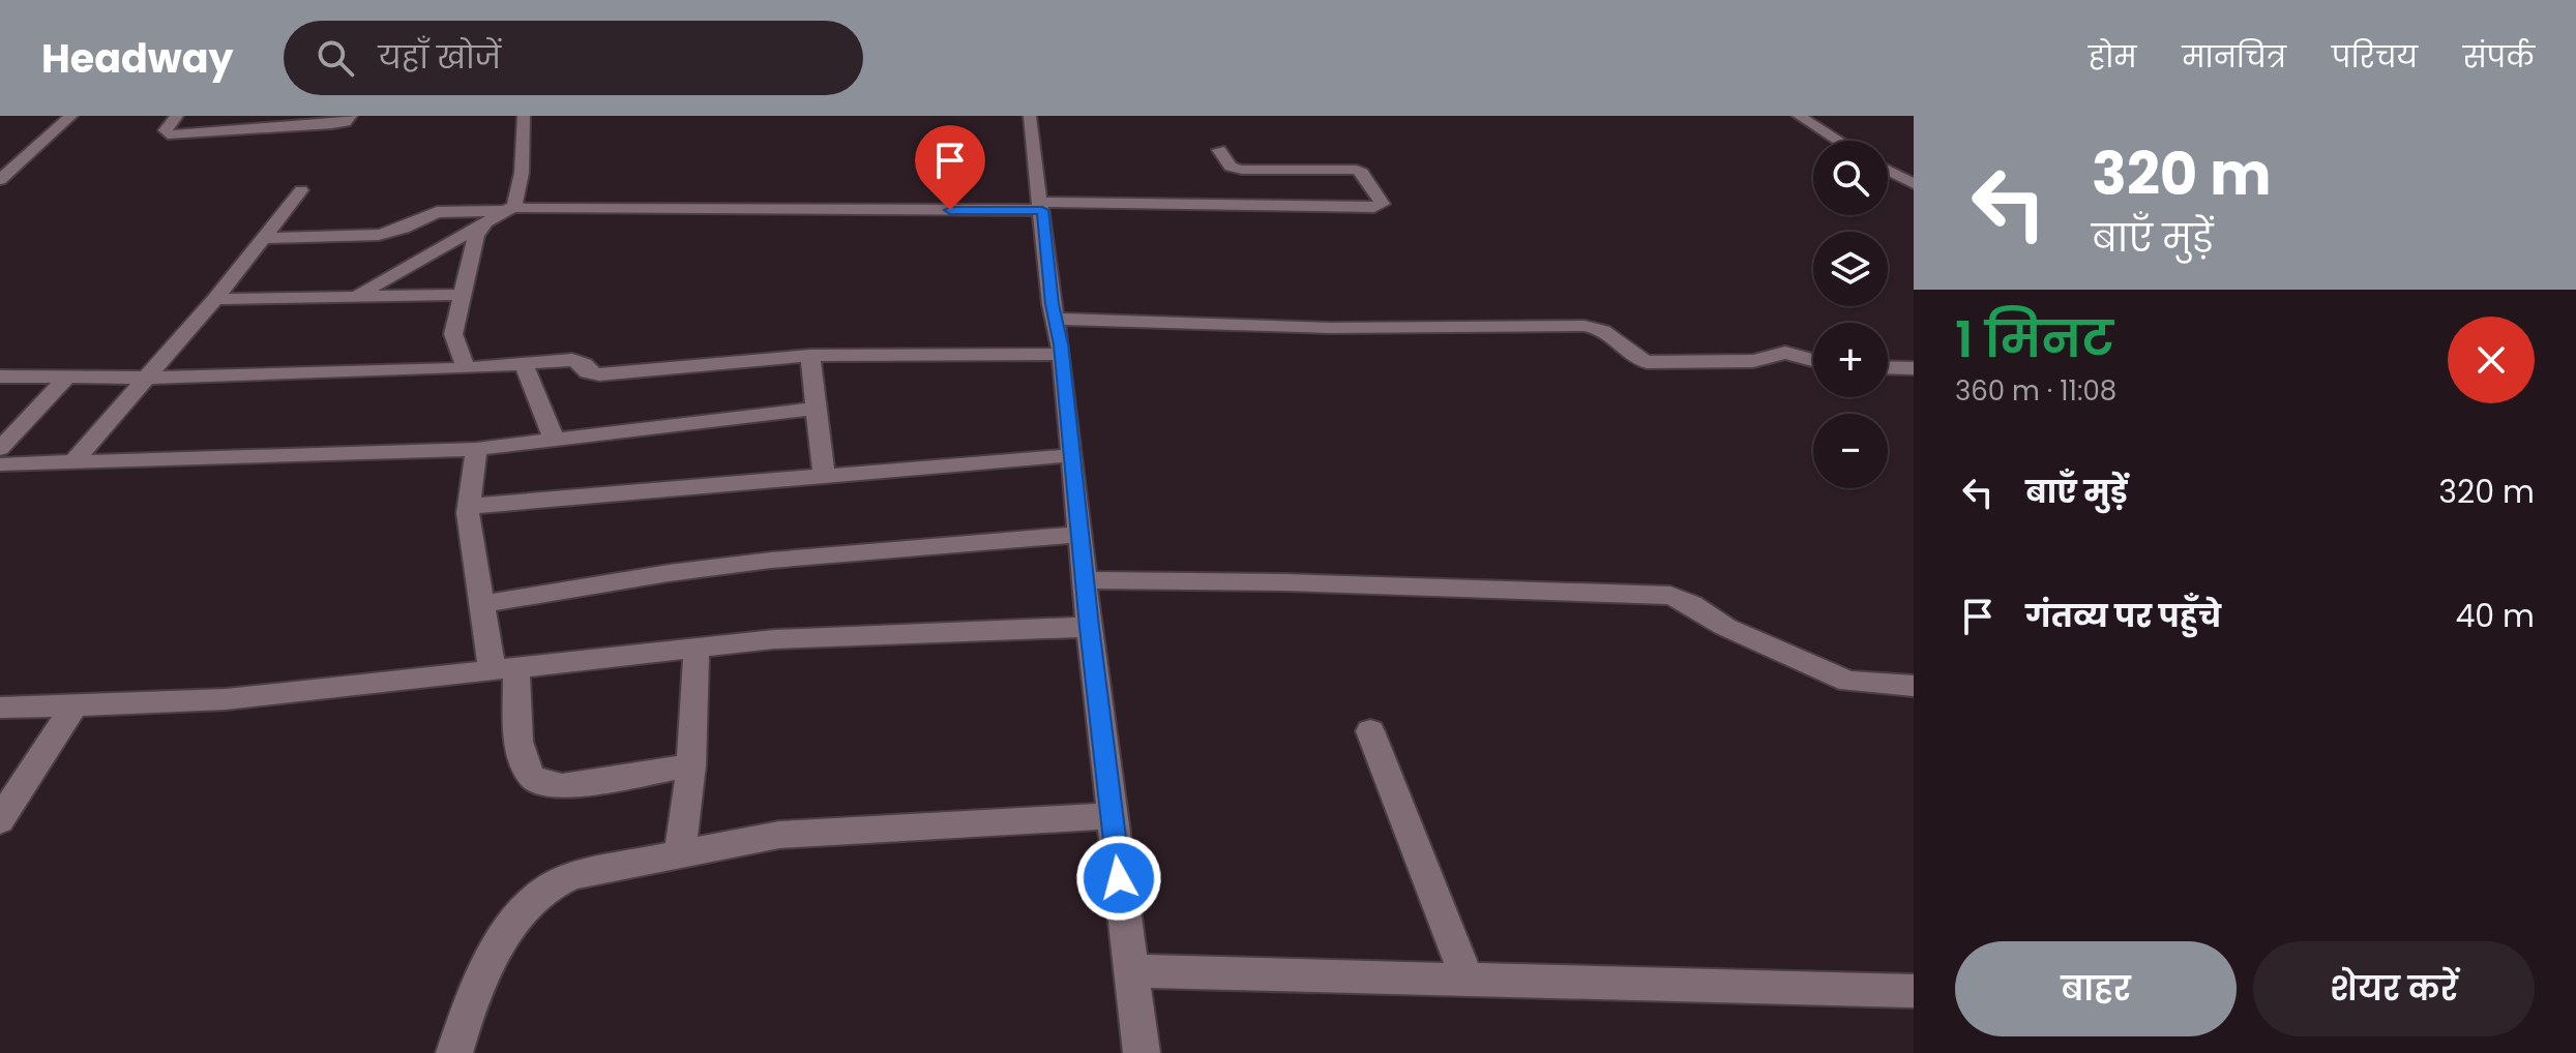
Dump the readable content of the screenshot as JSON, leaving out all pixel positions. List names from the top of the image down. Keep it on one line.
{"page":{"header":"Headway","search":"यहाँ खोजें","nav":["होम","मानचित्र","परिचय","संपर्क"],"turn":["320 m","बाएँ मुड़ें"],"map_buttons":["+","−"],"heading":["1 मिनट","360 m · 11:08"],"list":[{"name":"बाएँ मुड़ें","value":"320 m"},{"name":"गंतव्य पर पहुँचे","value":"40 m"}],"buttons":["बाहर","शेयर करें"]}}
